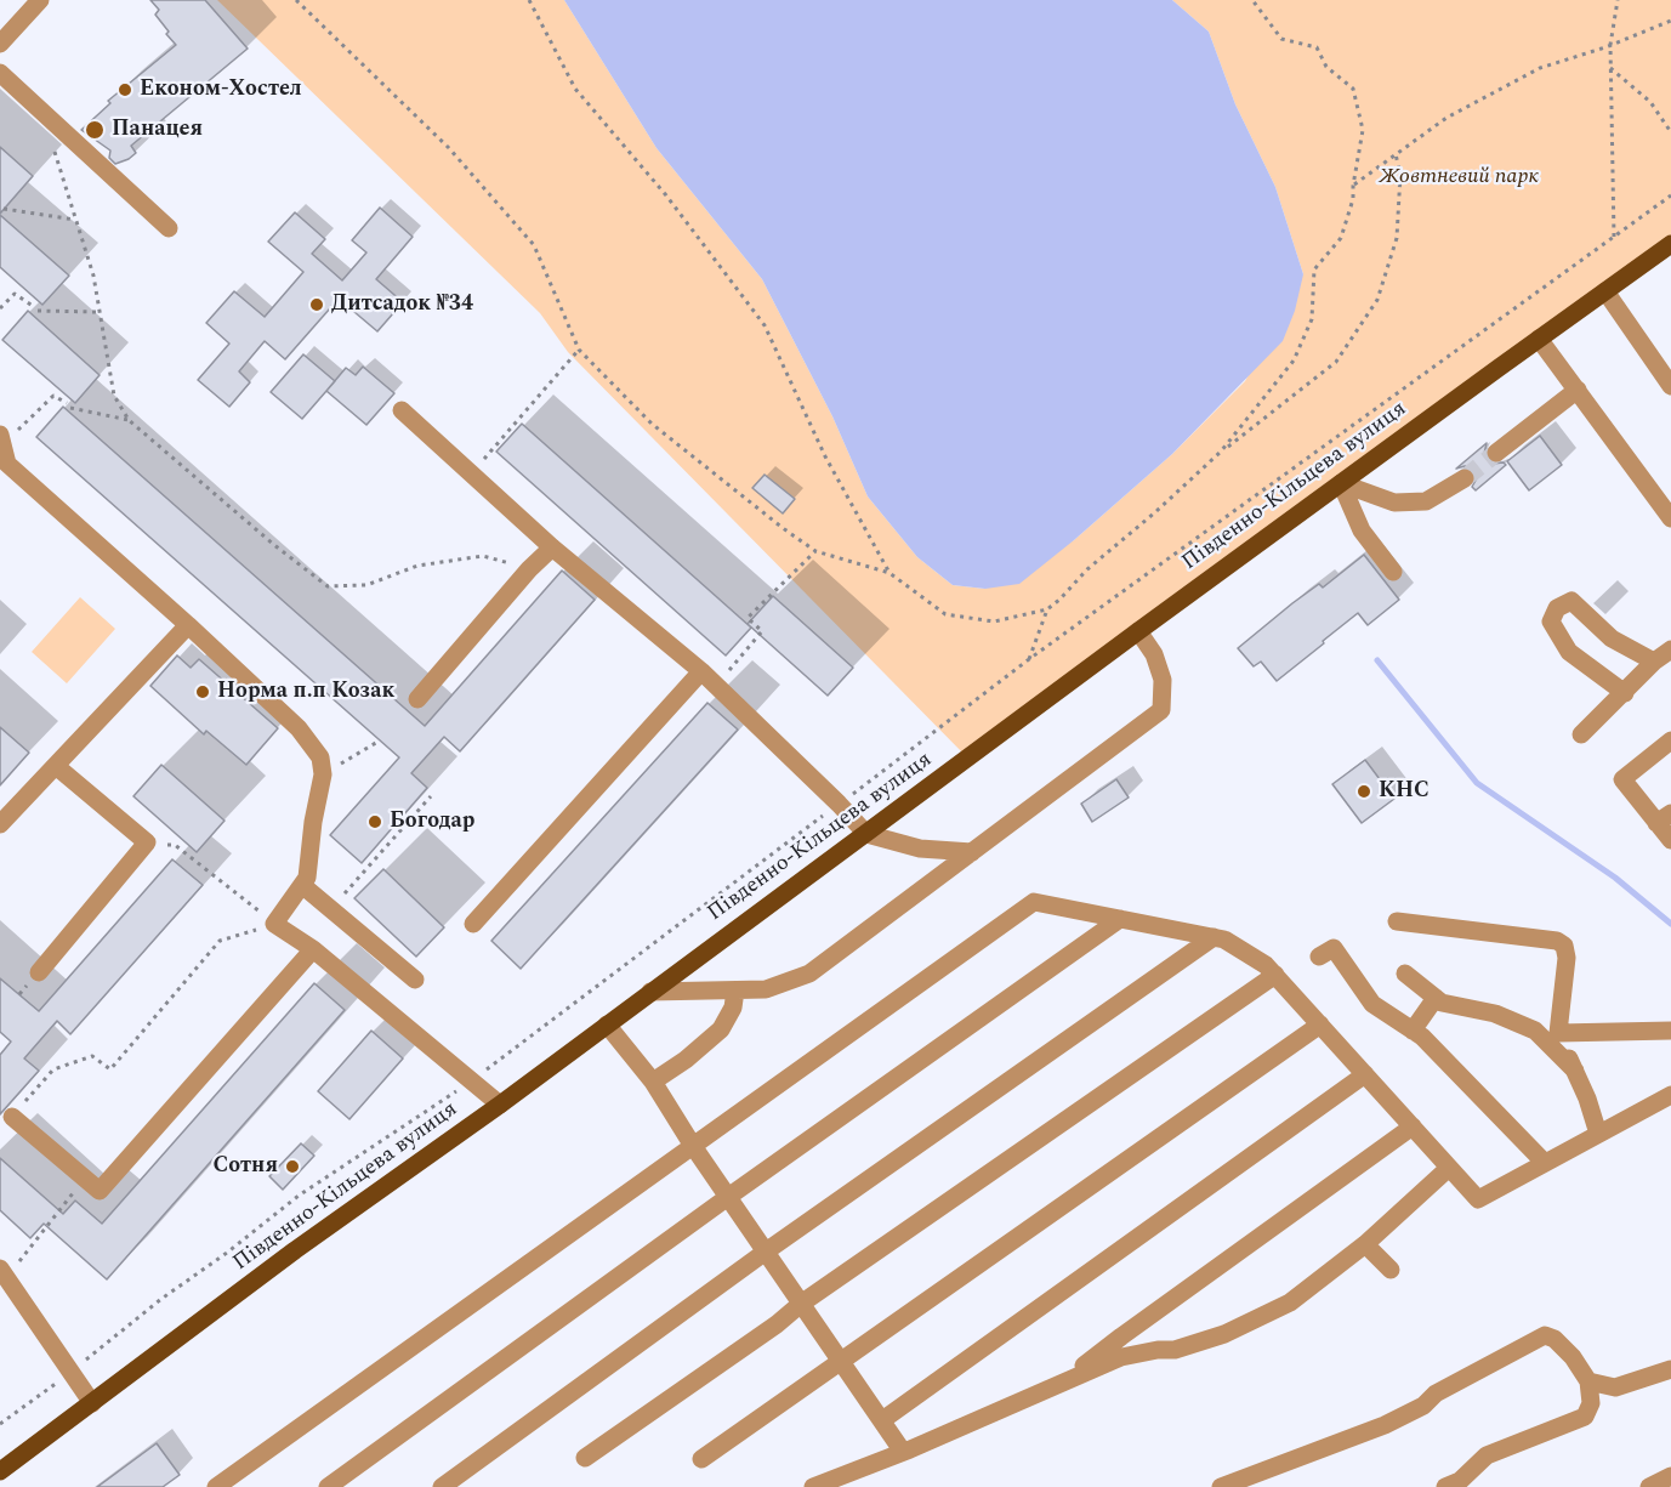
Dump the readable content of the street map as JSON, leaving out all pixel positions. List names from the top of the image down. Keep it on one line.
{"streets":{"main road":["Південно-Кільцева вулиця"]},"parks":["Жовтневий парк"],"places":["Економ-Хостел","Панацея","Дитсадок №34","Норма п.п Козак","КНС","Богодар","Сотня"]}
